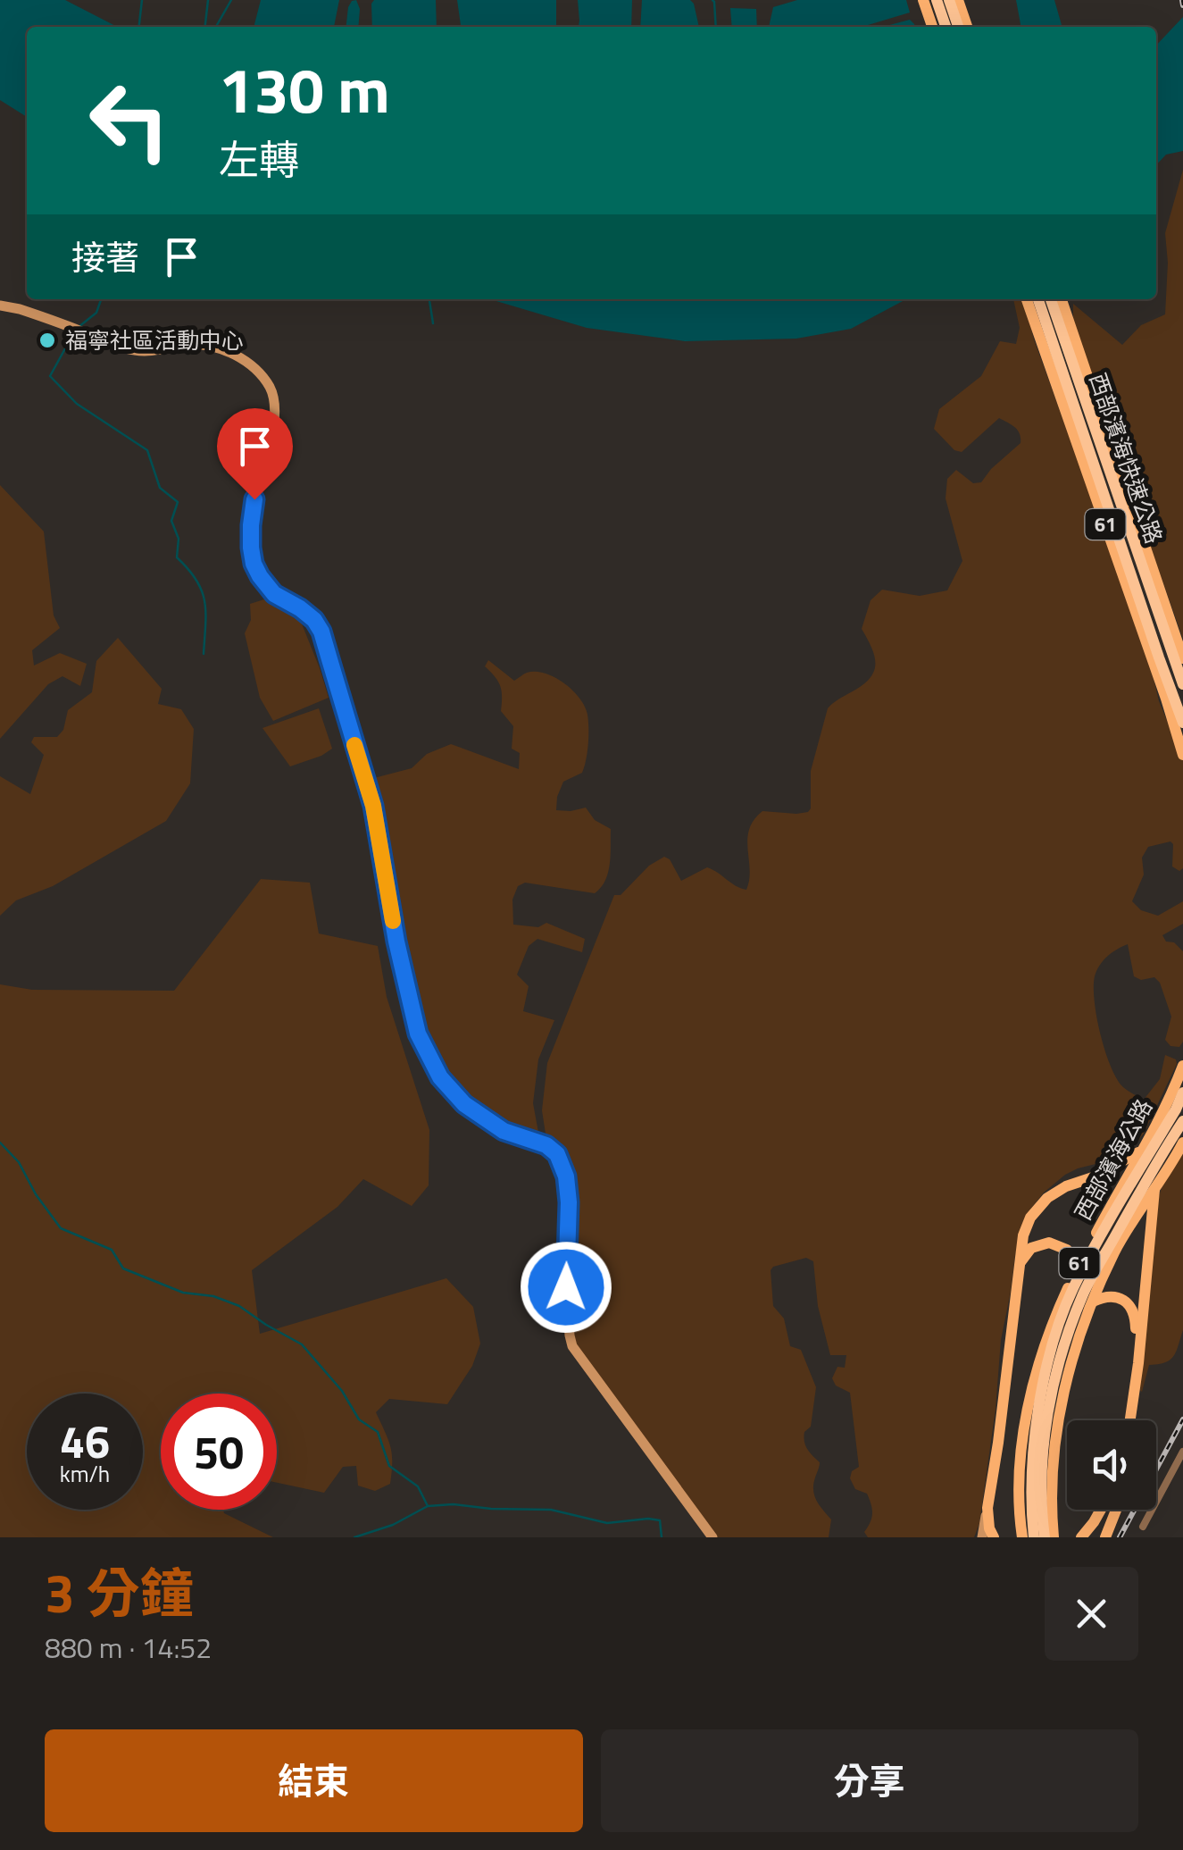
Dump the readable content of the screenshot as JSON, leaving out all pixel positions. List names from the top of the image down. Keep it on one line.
{"streets":{"highway":["西部濱海快速公路","61"],"main road":["西部濱海公路"]},"crossings":[["61","西部濱海公路"]],"places":["福寧社區活動中心"],"page":{"turn":["130 m","左轉"],"then":"接著","speed":"46 km/h","limit":"50","heading":["3 分鐘","880 m · 14:52"],"buttons":["結束","分享"]}}
